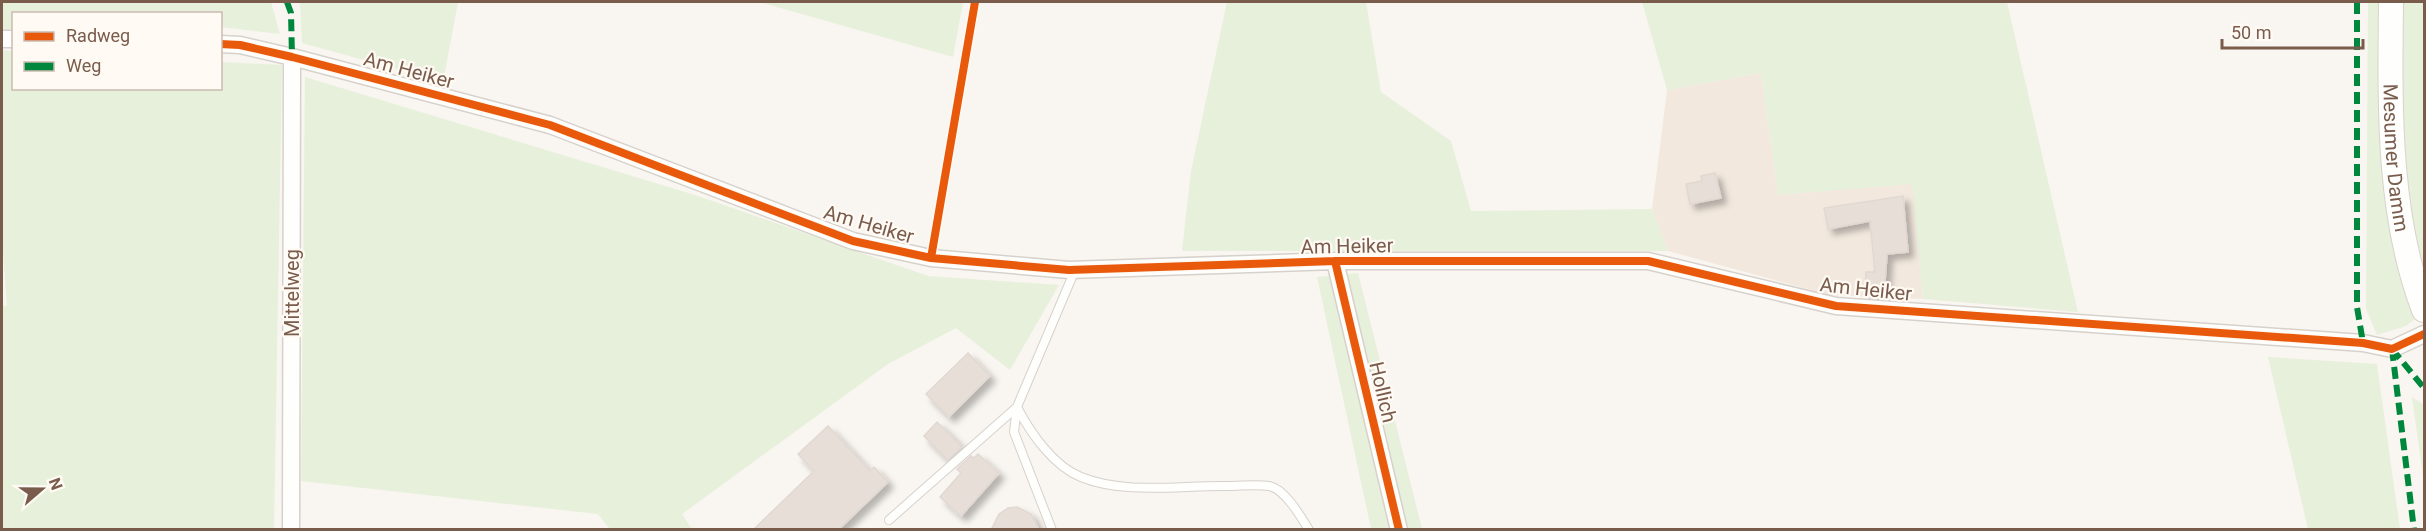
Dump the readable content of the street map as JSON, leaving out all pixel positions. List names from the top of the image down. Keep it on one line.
{"streets":{"main road":["Mesumer Damm"],"street":["Am Heiker","Mittelweg","Hollich"]},"crossings":[["Am Heiker","Mittelweg"],["Am Heiker","Hollich"]],"legend":["Radweg","Weg"],"scale_bar":"50 m","north":"right"}
